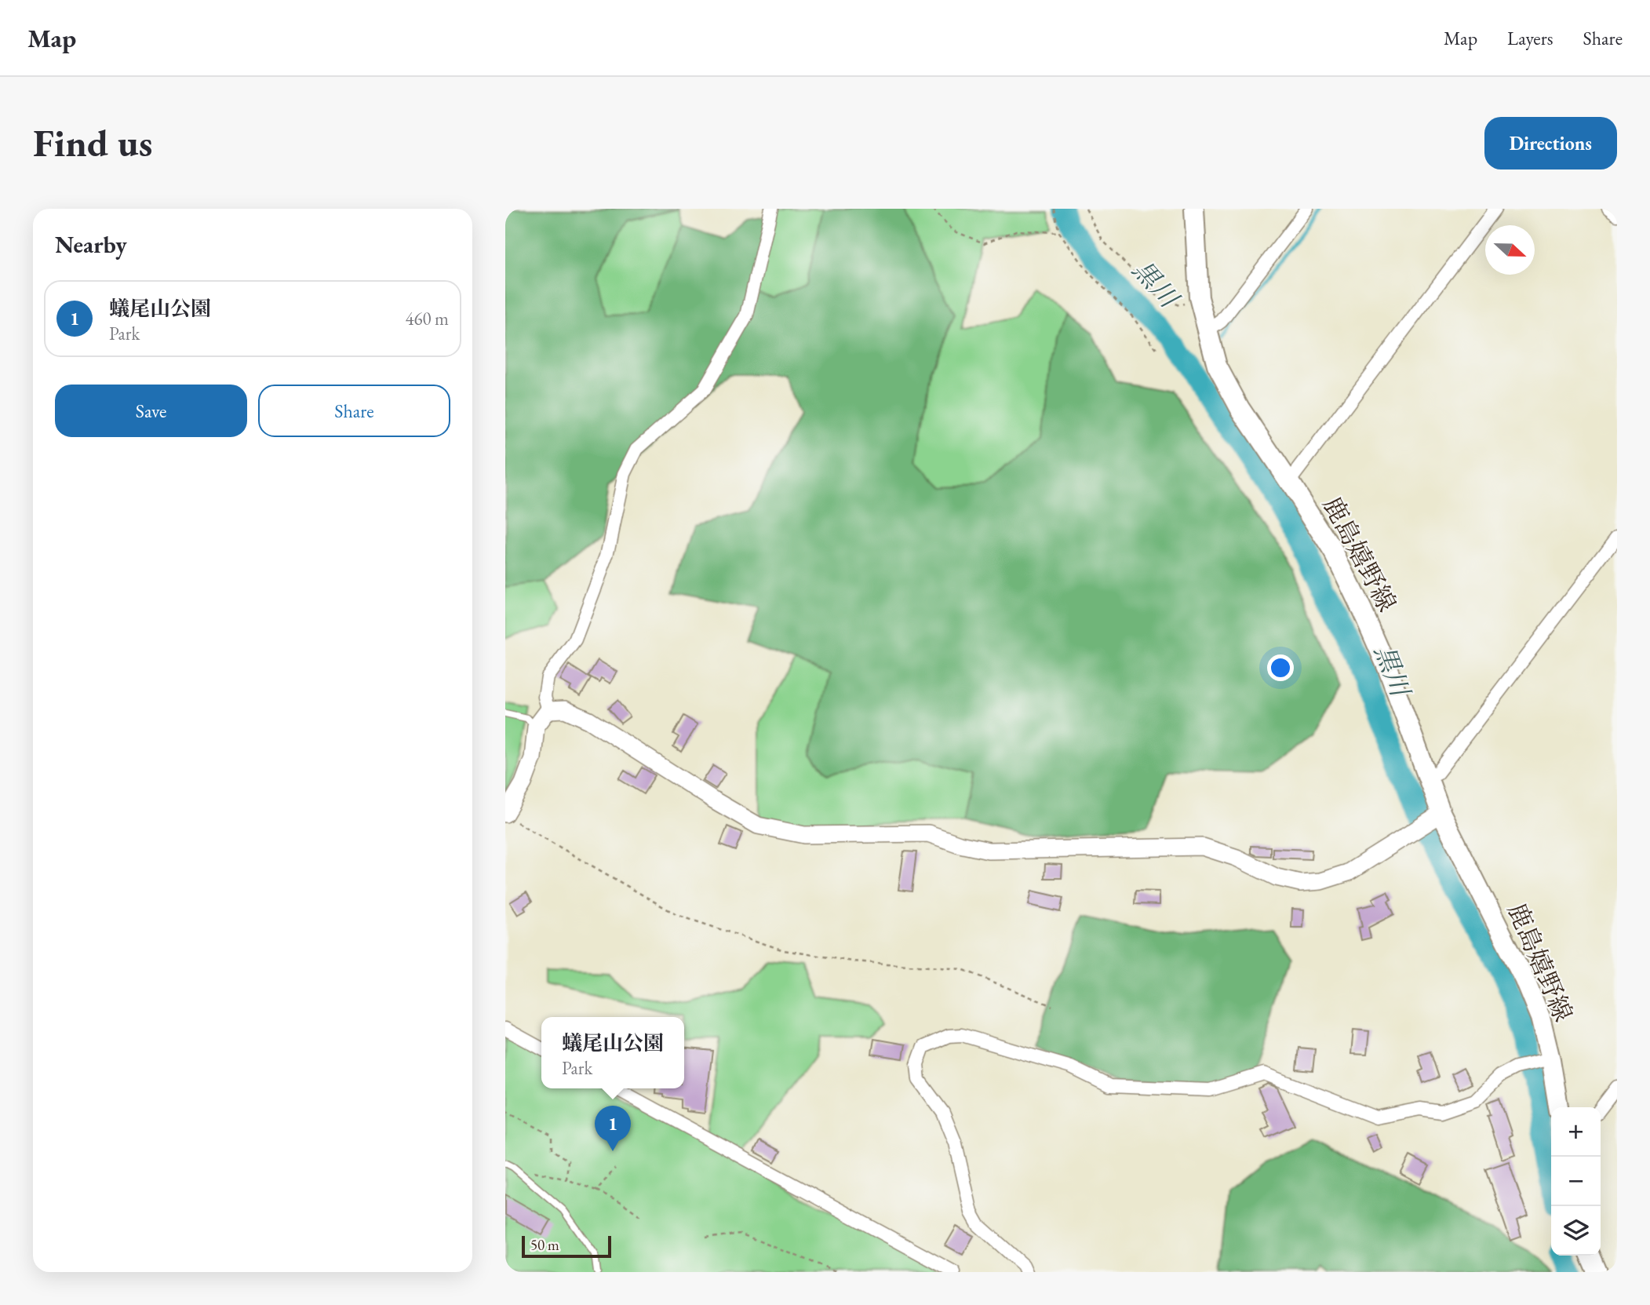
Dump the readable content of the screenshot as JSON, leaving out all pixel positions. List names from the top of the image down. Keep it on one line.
{"streets":{"main road":["鹿島嬉野線"]},"water":["黒川"],"scale_bar":"50 m","north":"right","page":{"header":"Map","nav":["Map","Layers","Share"],"buttons":["Directions",["Save","Share"]],"title":"Find us","heading":"Nearby","list":[{"mark":"1","name":"蟻尾山公園","note":"Park","value":"460 m"}],"popup":["蟻尾山公園","Park"],"pins":"1","map_buttons":["+","−"],"scale":"50 m"}}
